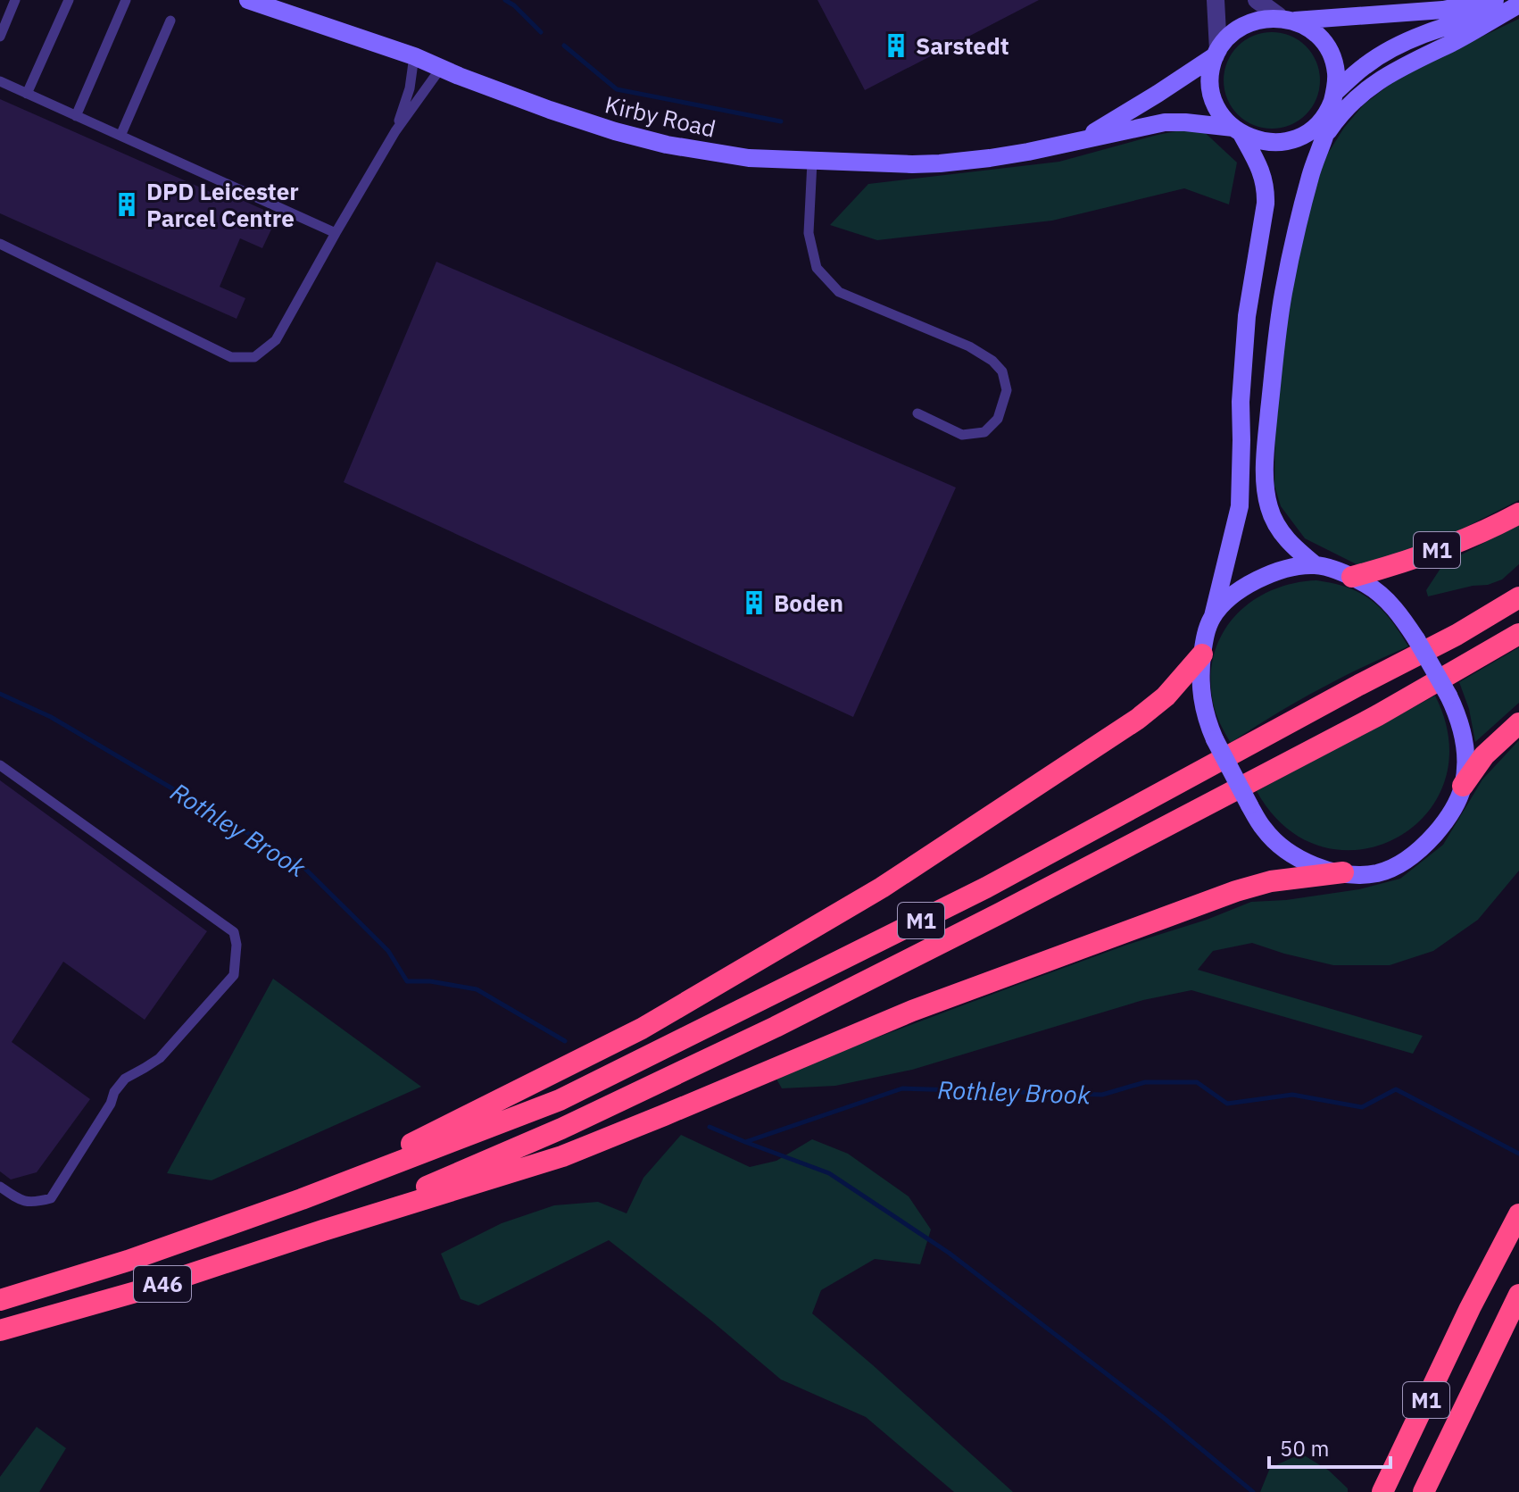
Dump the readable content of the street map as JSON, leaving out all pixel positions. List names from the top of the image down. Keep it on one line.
{"streets":{"highway":["M1","A46"],"main road":["Kirby Road"]},"crossings":[["M1","A46"]],"water":["Rothley Brook"],"places":{"building":["Sarstedt","DPD Leicester Parcel Centre","Boden"]},"scale_bar":"50 m"}
